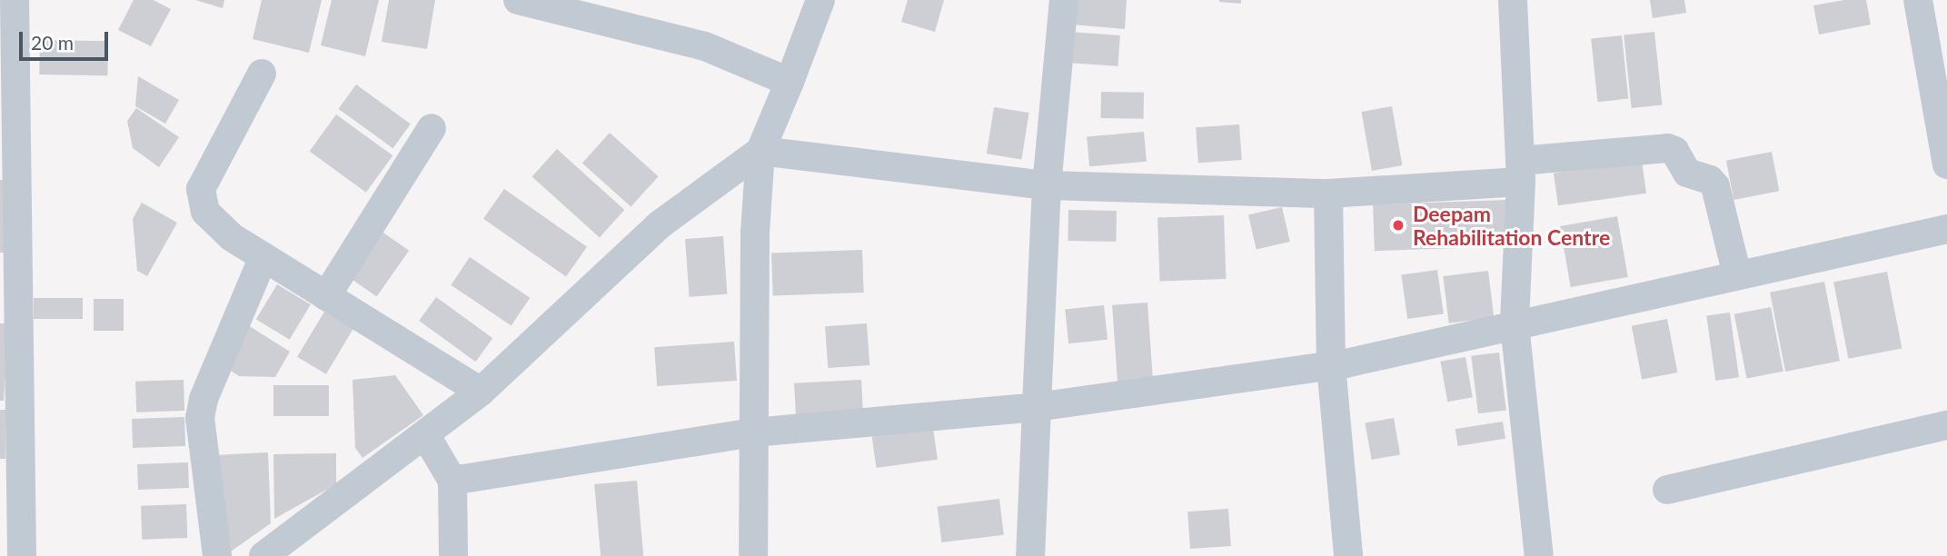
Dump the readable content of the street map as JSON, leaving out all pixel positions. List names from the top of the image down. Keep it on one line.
{"places":["Deepam Rehabilitation Centre"],"scale_bar":"20 m"}
